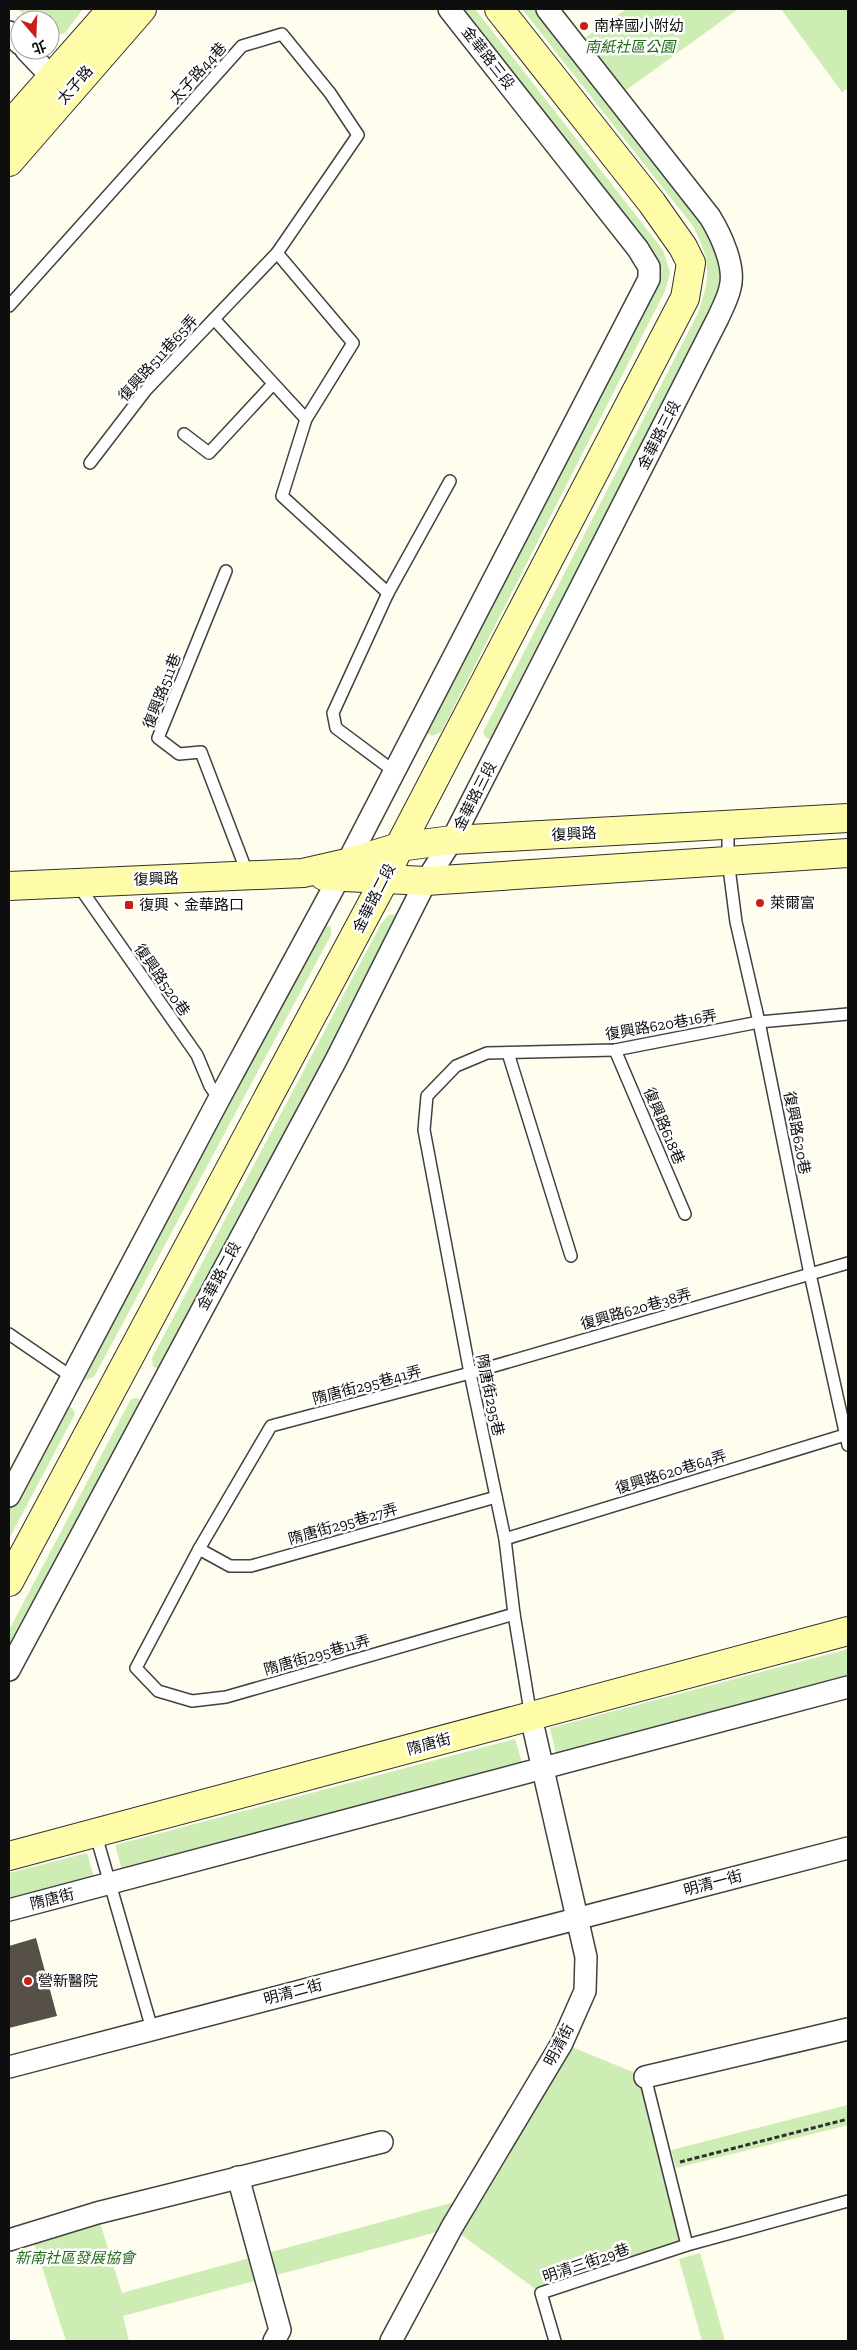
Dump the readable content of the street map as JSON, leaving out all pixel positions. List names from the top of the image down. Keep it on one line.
{"streets":{"street":["金華路三段","太子路","復興路","金華路二段","隋唐街","明清一街","明清二街","明清街"],"lane":["太子路44巷","復興路511巷65弄","復興路511巷","復興路520巷","復興路620巷16弄","復興路618巷","復興路620巷","復興路620巷38弄","隋唐街295巷41弄","隋唐街295巷","復興路620巷64弄","隋唐街295巷27弄","隋唐街295巷11弄","明清三街29巷"]},"crossings":[["金華路三段","復興路"],["金華路三段","金華路二段"],["復興路511巷","復興路"],["復興路","金華路二段"],["復興路","復興路520巷"],["復興路","復興路620巷"],["復興路620巷16弄","復興路618巷"],["復興路620巷16弄","復興路620巷"],["復興路620巷16弄","隋唐街295巷"],["復興路620巷","復興路620巷38弄"],["復興路620巷","復興路620巷64弄"],["復興路620巷38弄","隋唐街295巷41弄"],["復興路620巷38弄","隋唐街295巷"],["隋唐街295巷41弄","隋唐街295巷"],["隋唐街295巷41弄","隋唐街295巷27弄"],["隋唐街295巷41弄","隋唐街295巷11弄"],["隋唐街295巷","復興路620巷64弄"],["隋唐街295巷","隋唐街295巷27弄"],["隋唐街295巷","隋唐街295巷11弄"],["隋唐街295巷","隋唐街"],["隋唐街295巷","明清街"],["隋唐街295巷27弄","隋唐街295巷11弄"],["隋唐街","明清街"],["明清一街","明清二街"],["明清一街","明清街"],["明清二街","明清街"]],"parks":["南紙社區公園","新南社區發展協會"],"places":{"other":["南梓國小附幼","萊爾富","營新醫院"],"transit":["復興、金華路口"]},"north":"bottom"}
